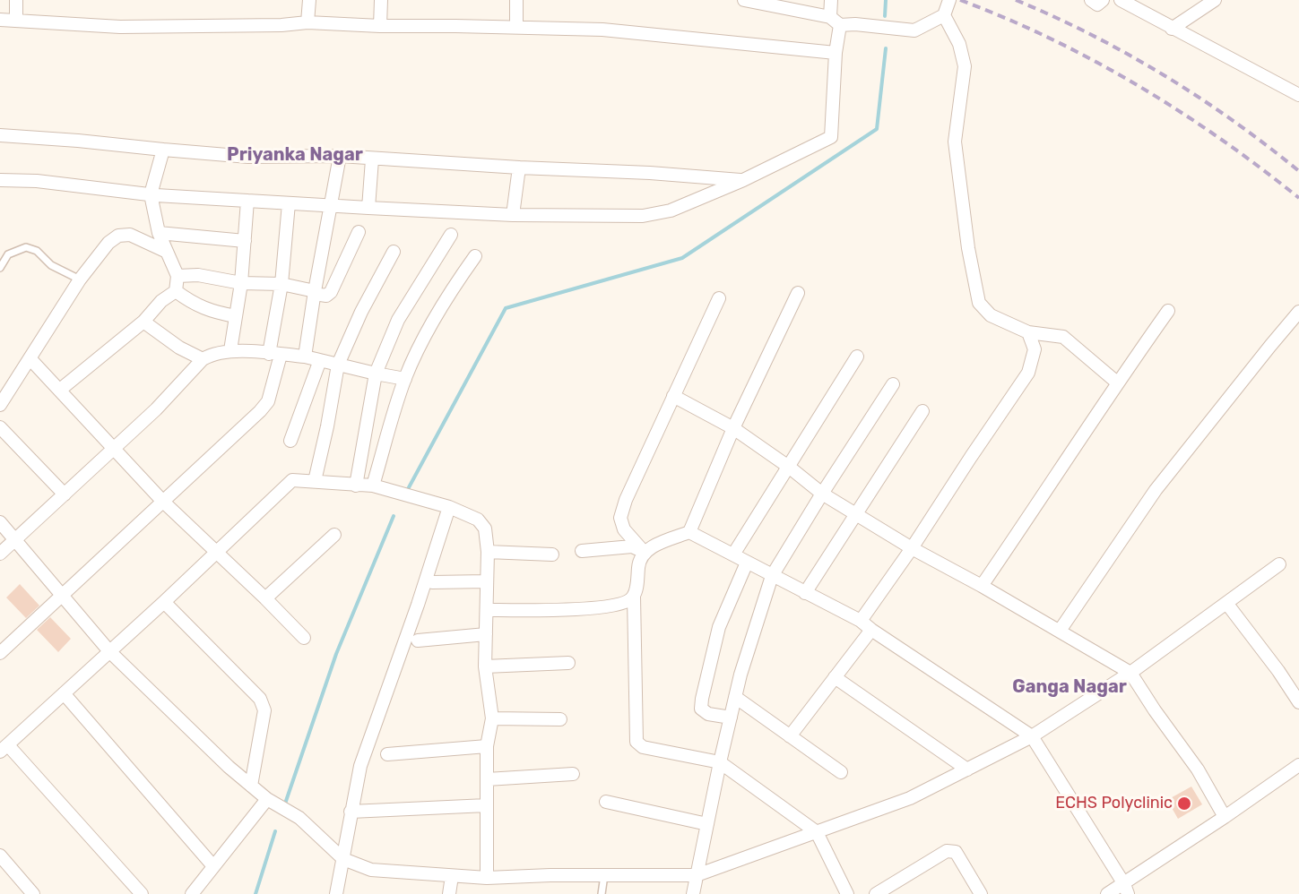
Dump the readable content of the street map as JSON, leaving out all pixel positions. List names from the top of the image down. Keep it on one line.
{"districts":["Priyanka Nagar","Ganga Nagar"],"places":["ECHS Polyclinic"]}
